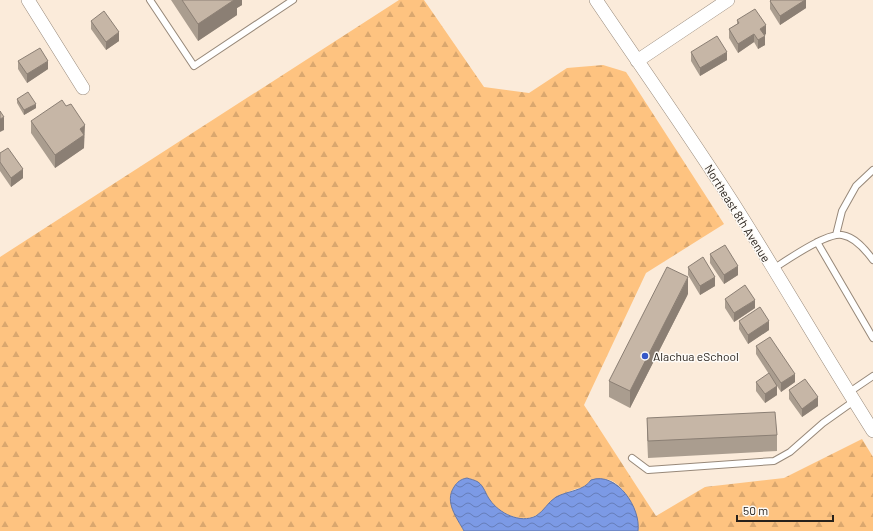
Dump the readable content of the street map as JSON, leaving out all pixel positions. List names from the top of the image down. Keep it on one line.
{"streets":{"street":["Northeast 8th Avenue"]},"places":["Alachua eSchool"],"scale_bar":"50 m"}
